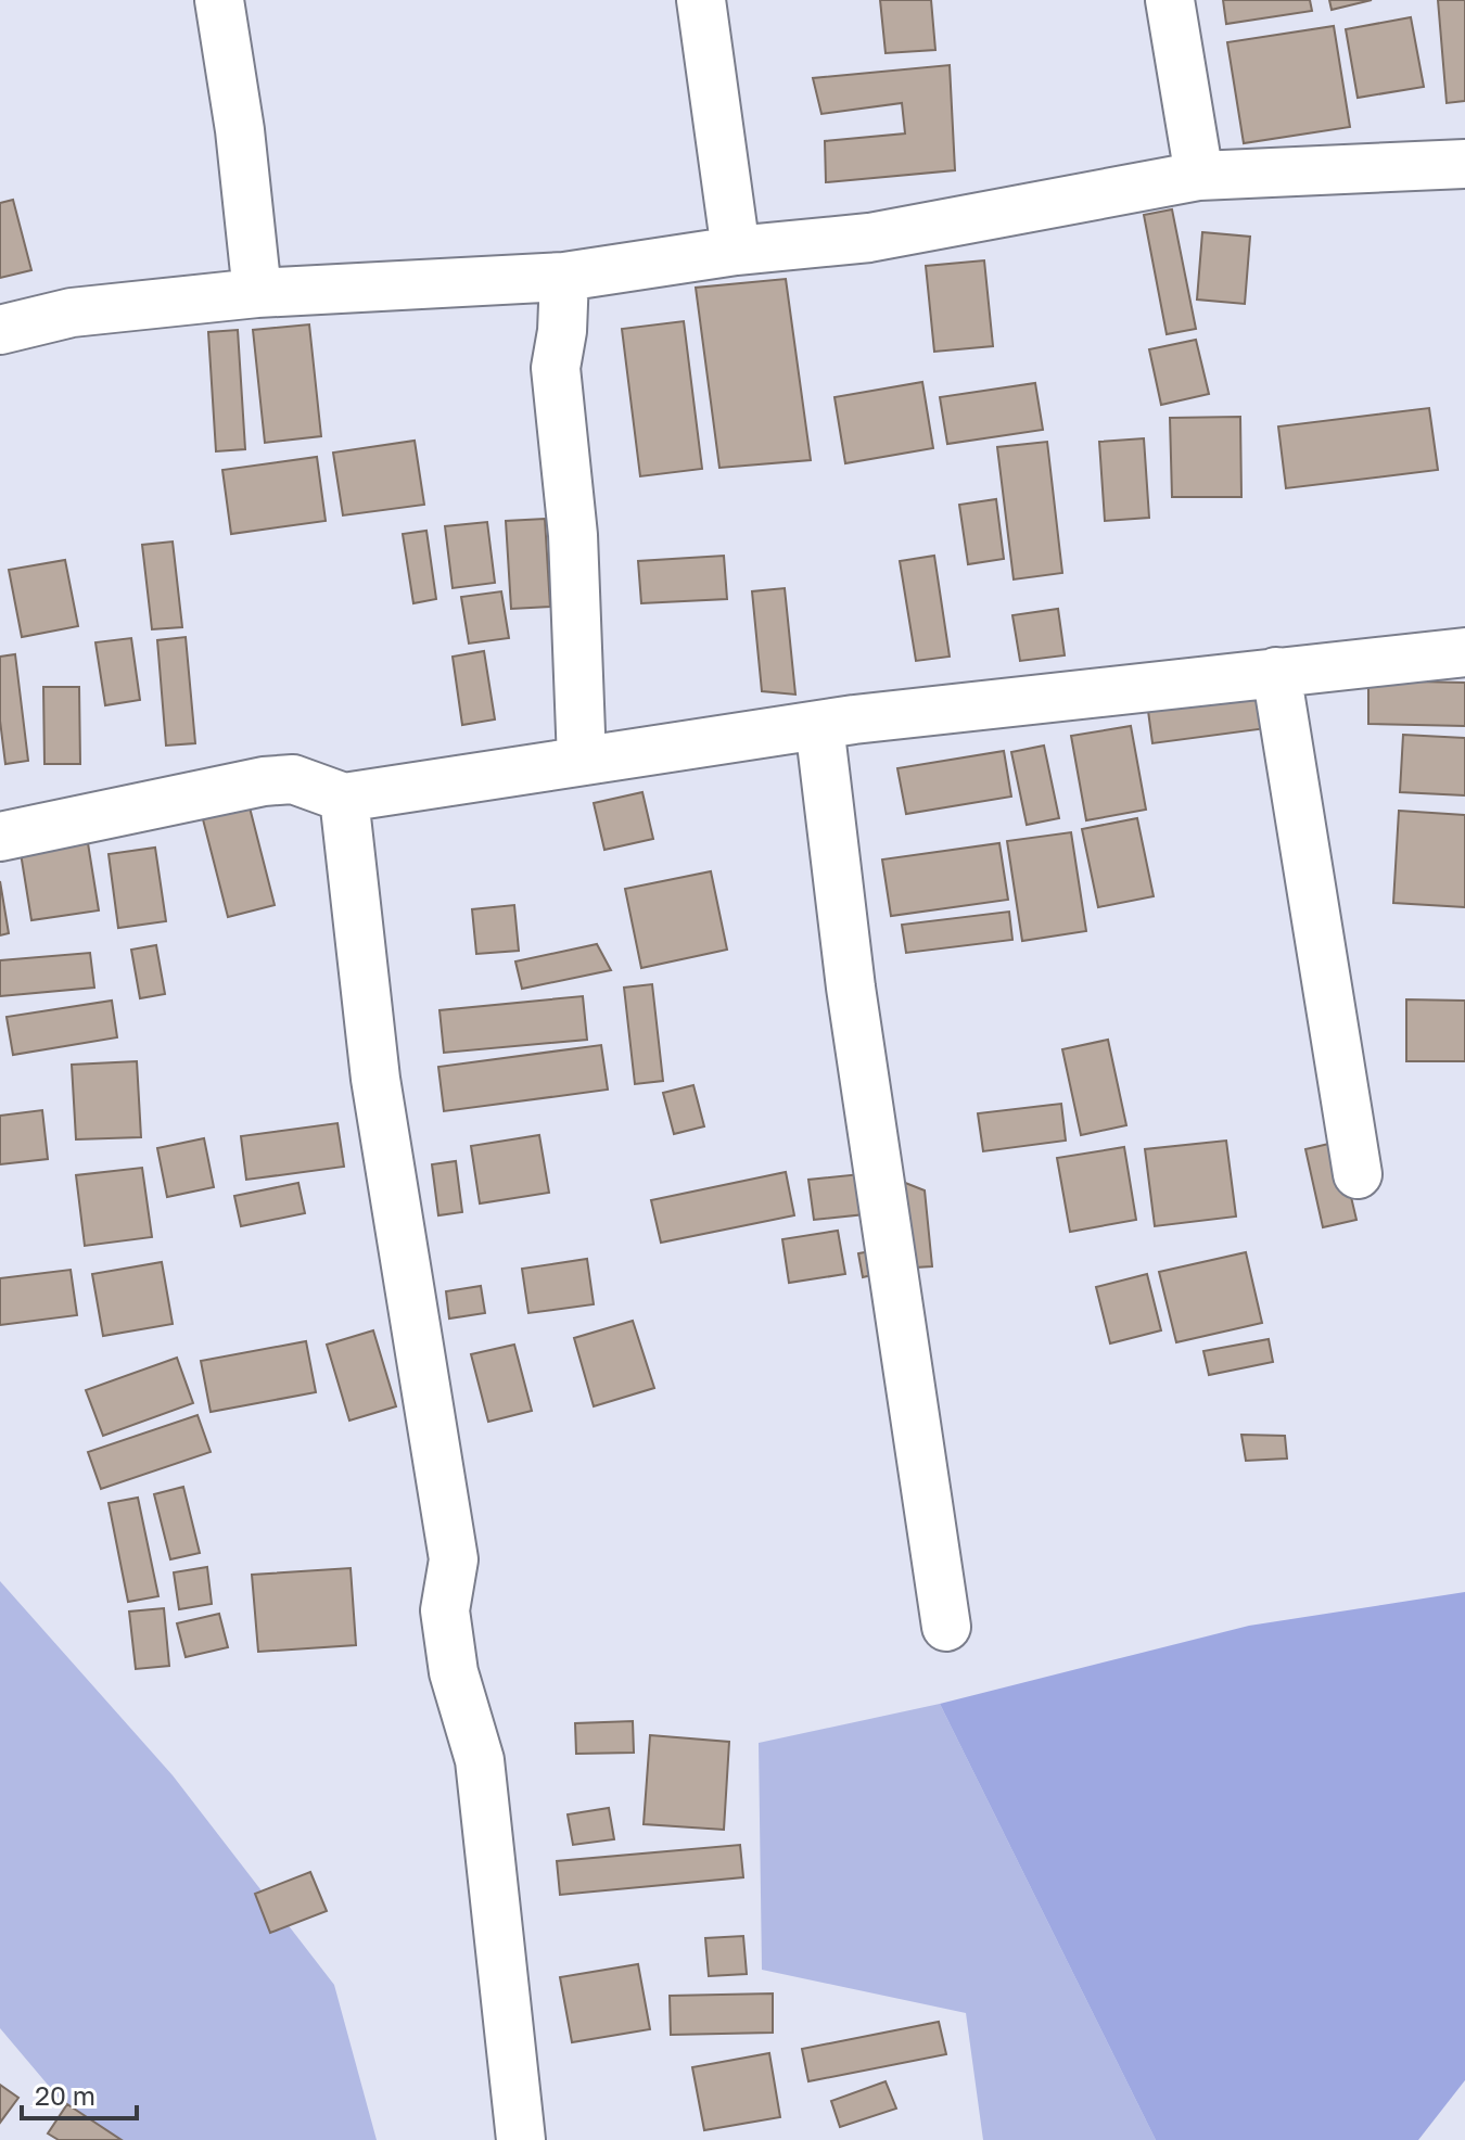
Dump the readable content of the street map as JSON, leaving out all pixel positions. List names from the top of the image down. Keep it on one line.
{"scale_bar":"20 m"}
